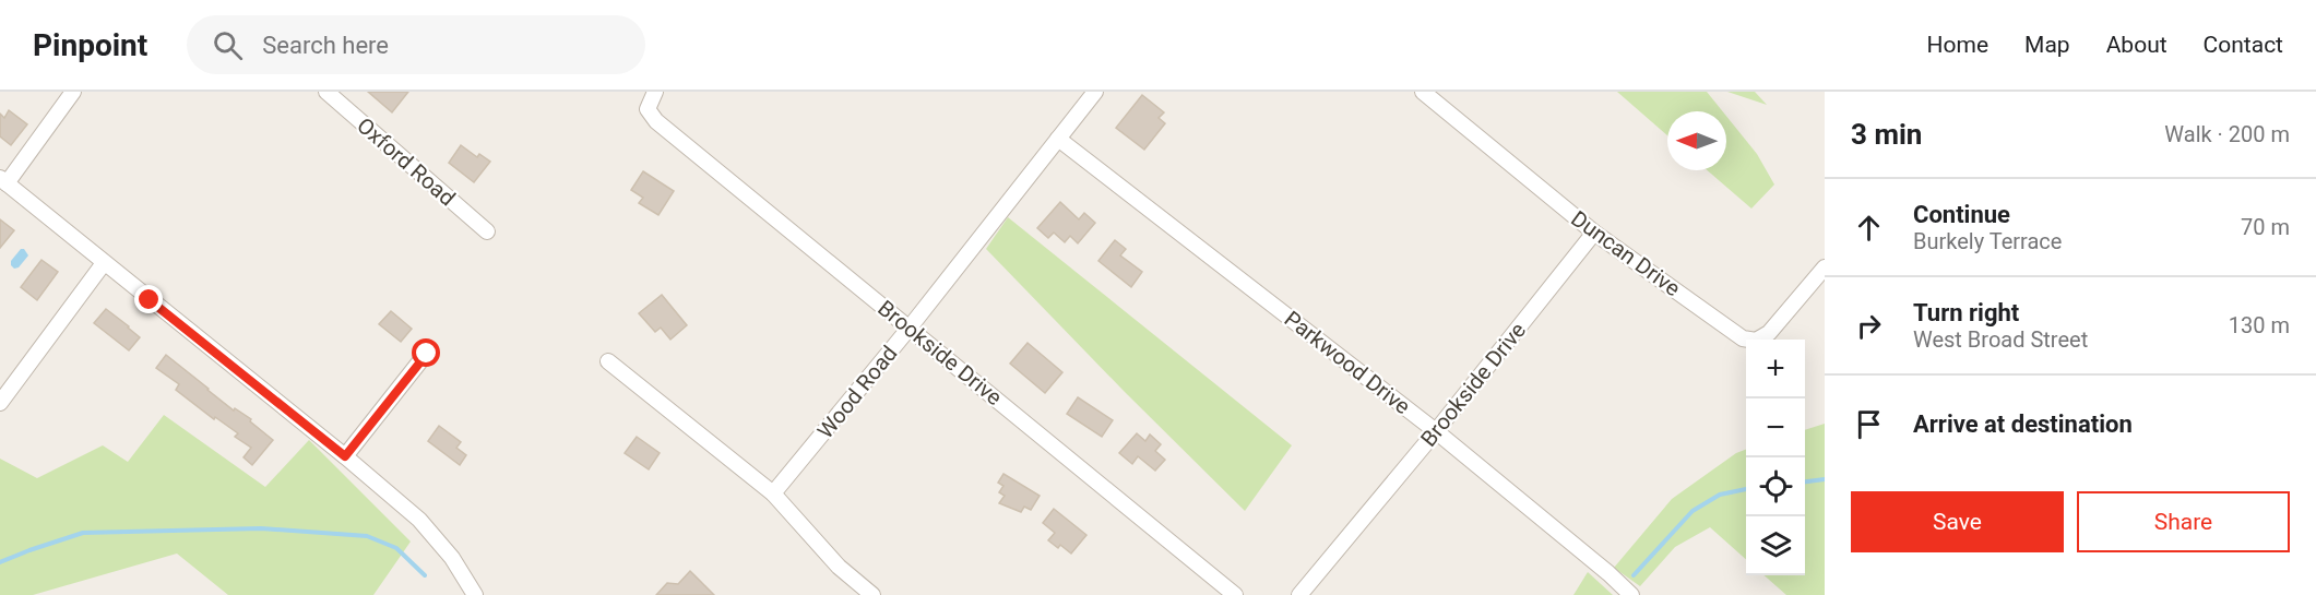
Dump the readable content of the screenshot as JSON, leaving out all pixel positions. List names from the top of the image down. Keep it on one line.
{"streets":{"street":["Oxford Road","Duncan Drive","Brookside Drive","Parkwood Drive","Wood Road"]},"crossings":[["Duncan Drive","Brookside Drive"],["Brookside Drive","Parkwood Drive"],["Brookside Drive","Wood Road"],["Parkwood Drive","Wood Road"]],"north":"left","page":{"header":"Pinpoint","search":"Search here","nav":["Home","Map","About","Contact"],"heading":["3 min","Walk · 200 m"],"list":[["Continue","Burkely Terrace","70 m"],["Turn right","West Broad Street","130 m"],"Arrive at destination"],"map_buttons":["+","−"],"buttons":["Save","Share"]}}
